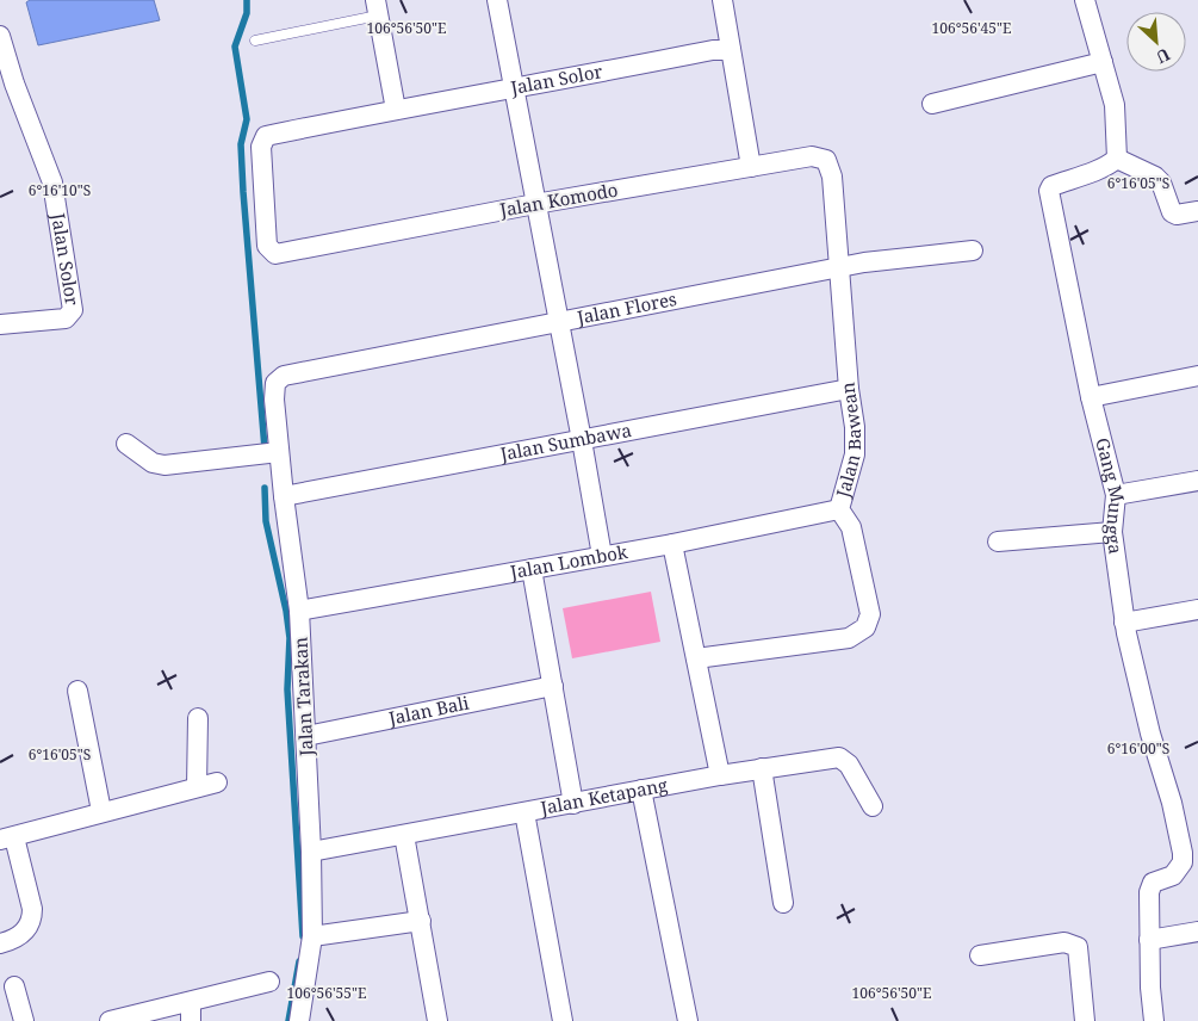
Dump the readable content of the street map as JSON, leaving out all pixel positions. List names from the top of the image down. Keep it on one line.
{"streets":{"street":["Jalan Solor","Jalan Komodo","Jalan Flores","Jalan Bawean","Jalan Sumbawa","Gang Mungga","Jalan Lombok","Jalan Tarakan","Jalan Bali","Jalan Ketapang"]},"crossings":[["Jalan Solor","Jalan Komodo"],["Jalan Komodo","Jalan Bawean"],["Jalan Flores","Jalan Bawean"],["Jalan Flores","Jalan Tarakan"],["Jalan Bawean","Jalan Sumbawa"],["Jalan Bawean","Jalan Lombok"],["Jalan Sumbawa","Jalan Tarakan"],["Jalan Lombok","Jalan Tarakan"],["Jalan Tarakan","Jalan Bali"],["Jalan Tarakan","Jalan Ketapang"]],"north":"bottom right","coordinates":["106°56'50\"E","106°56'45\"E","6°16'05\"S","6°16'10\"S","6°16'00\"S","106°56'55\"E"]}
